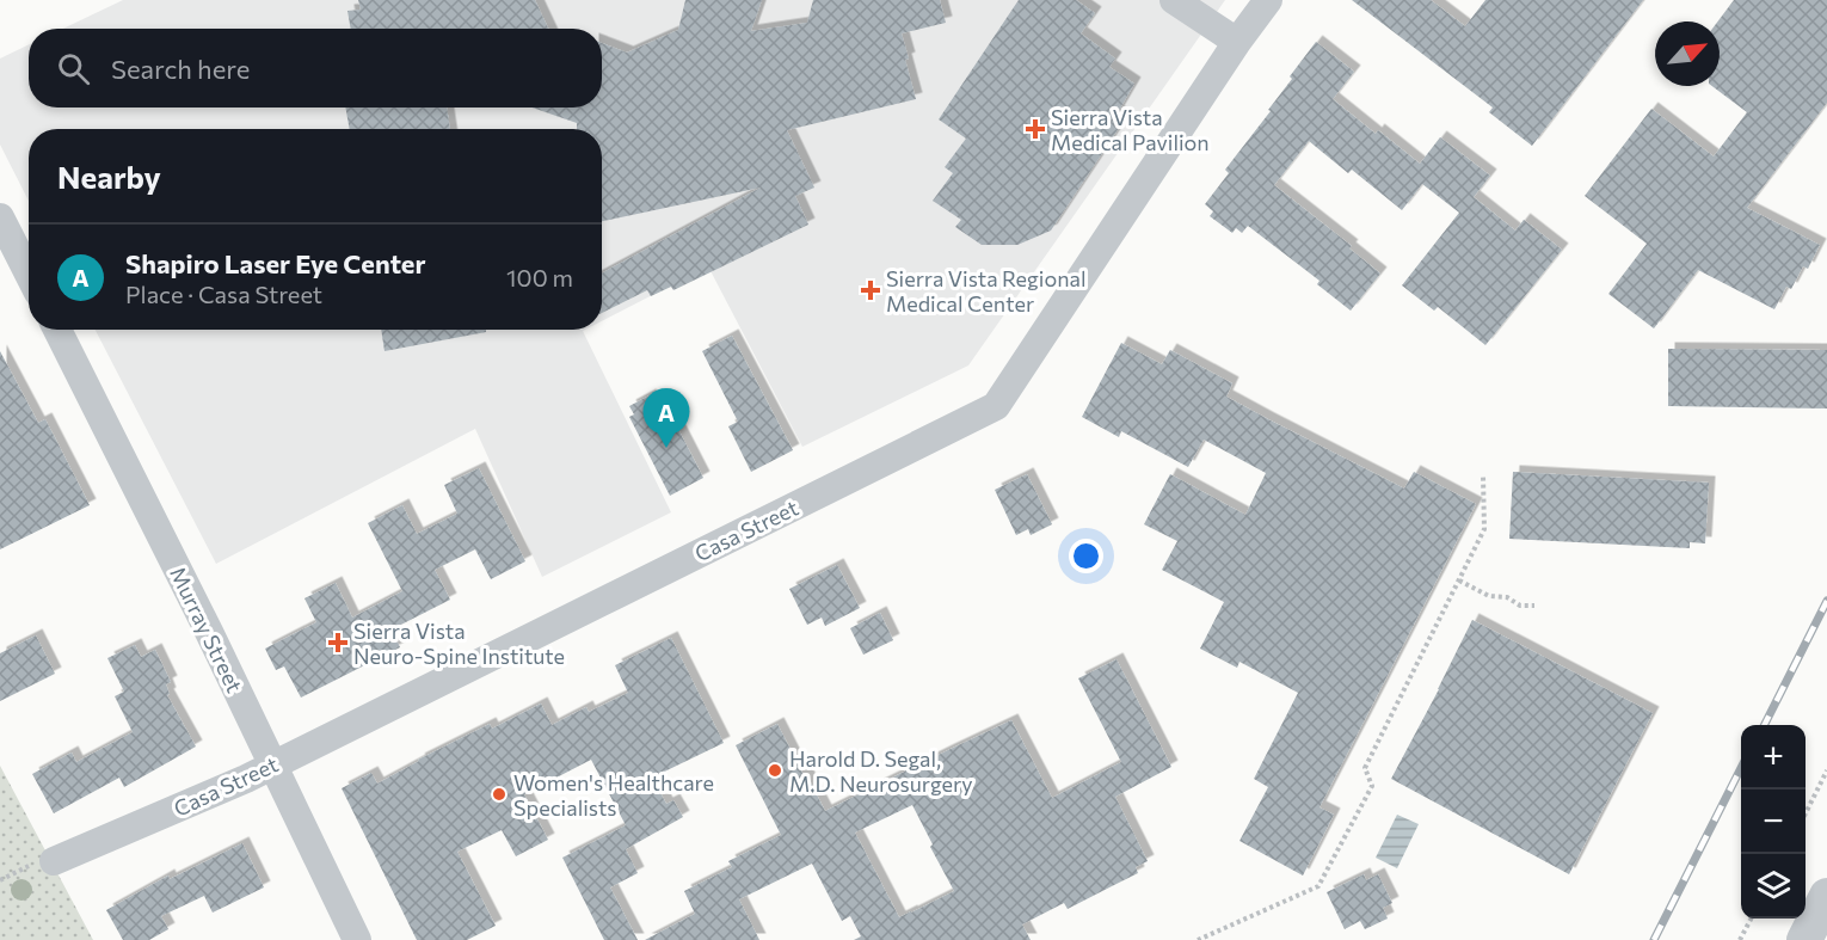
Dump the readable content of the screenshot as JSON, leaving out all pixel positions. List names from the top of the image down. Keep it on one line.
{"streets":{"street":["Casa Street","Murray Street"]},"crossings":[["Casa Street","Murray Street"]],"places":{"health":["Sierra Vista Medical Pavilion","Sierra Vista Regional Medical Center","Sierra Vista Neuro-Spine Institute"],"other":["Harold D. Segal, M.D. Neurosurgery","Women's Healthcare Specialists"]},"north":"top right","page":{"search":"Search here","heading":"Nearby","list":[{"mark":"A","name":"Shapiro Laser Eye Center","note":"Place · Casa Street","value":"100 m"}],"pins":"A","map_buttons":["+","−"]}}
